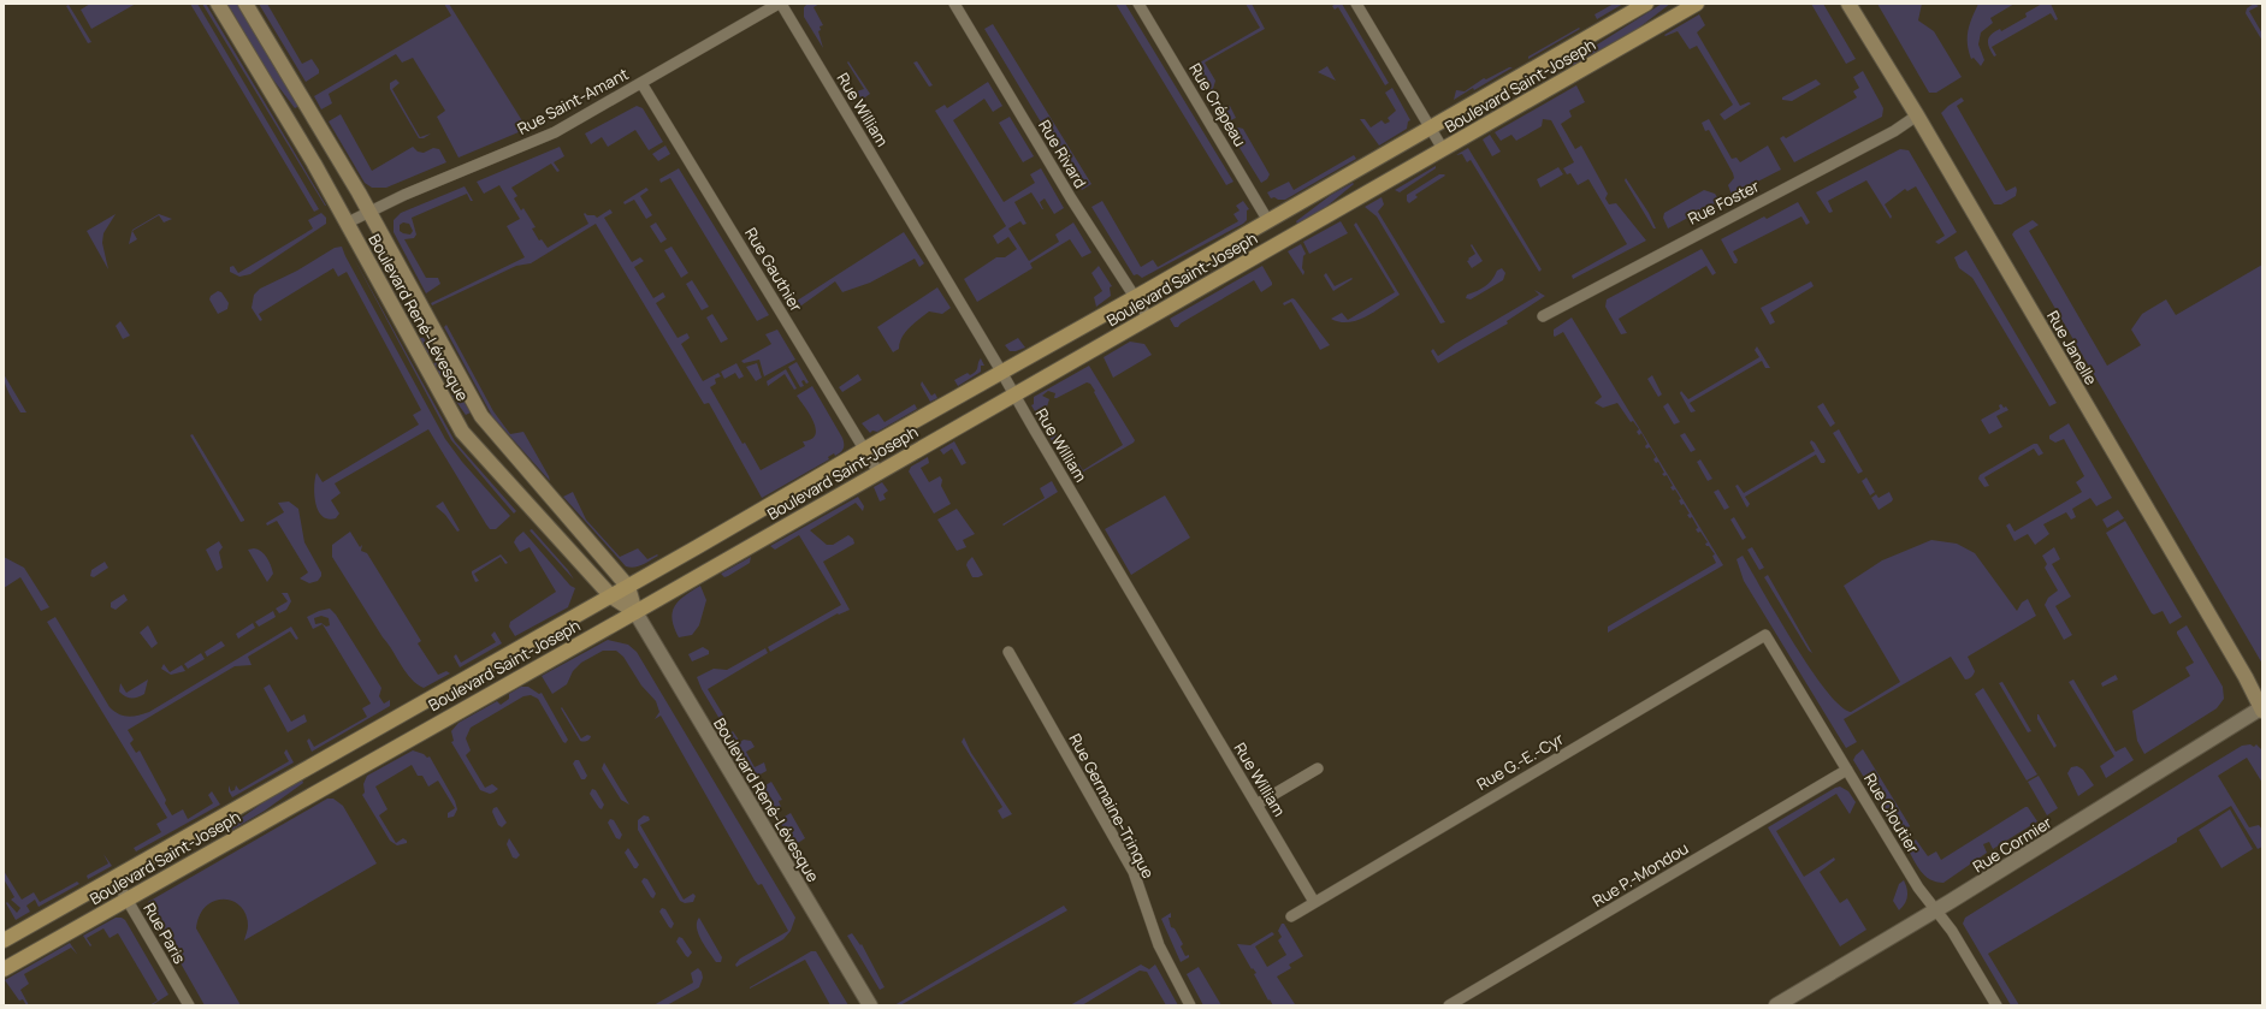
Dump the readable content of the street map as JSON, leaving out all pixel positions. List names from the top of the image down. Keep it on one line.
{"streets":{"main road":["Boulevard Saint-Joseph","Boulevard René-Lévesque","Rue Janelle"],"street":["Rue Saint-Amant","Rue Crépeau","Rue William","Rue Rivard","Rue Foster","Rue Gauthier","Rue G.-E.-Cyr","Rue Germaine-Trinque","Rue Cloutier","Rue Cormier","Rue P.-Mondou","Rue Paris"]},"crossings":[["Boulevard Saint-Joseph","Rue Crépeau"],["Boulevard Saint-Joseph","Rue William"],["Boulevard Saint-Joseph","Rue Rivard"],["Boulevard Saint-Joseph","Rue Gauthier"],["Boulevard Saint-Joseph","Boulevard René-Lévesque"],["Boulevard Saint-Joseph","Rue Paris"],["Rue Saint-Amant","Rue William"],["Rue Saint-Amant","Rue Gauthier"],["Rue Saint-Amant","Boulevard René-Lévesque"],["Rue William","Rue G.-E.-Cyr"],["Rue Foster","Rue Janelle"],["Rue Janelle","Rue Cormier"],["Rue G.-E.-Cyr","Rue Cloutier"],["Rue Cloutier","Rue Cormier"],["Rue Cloutier","Rue P.-Mondou"]]}
